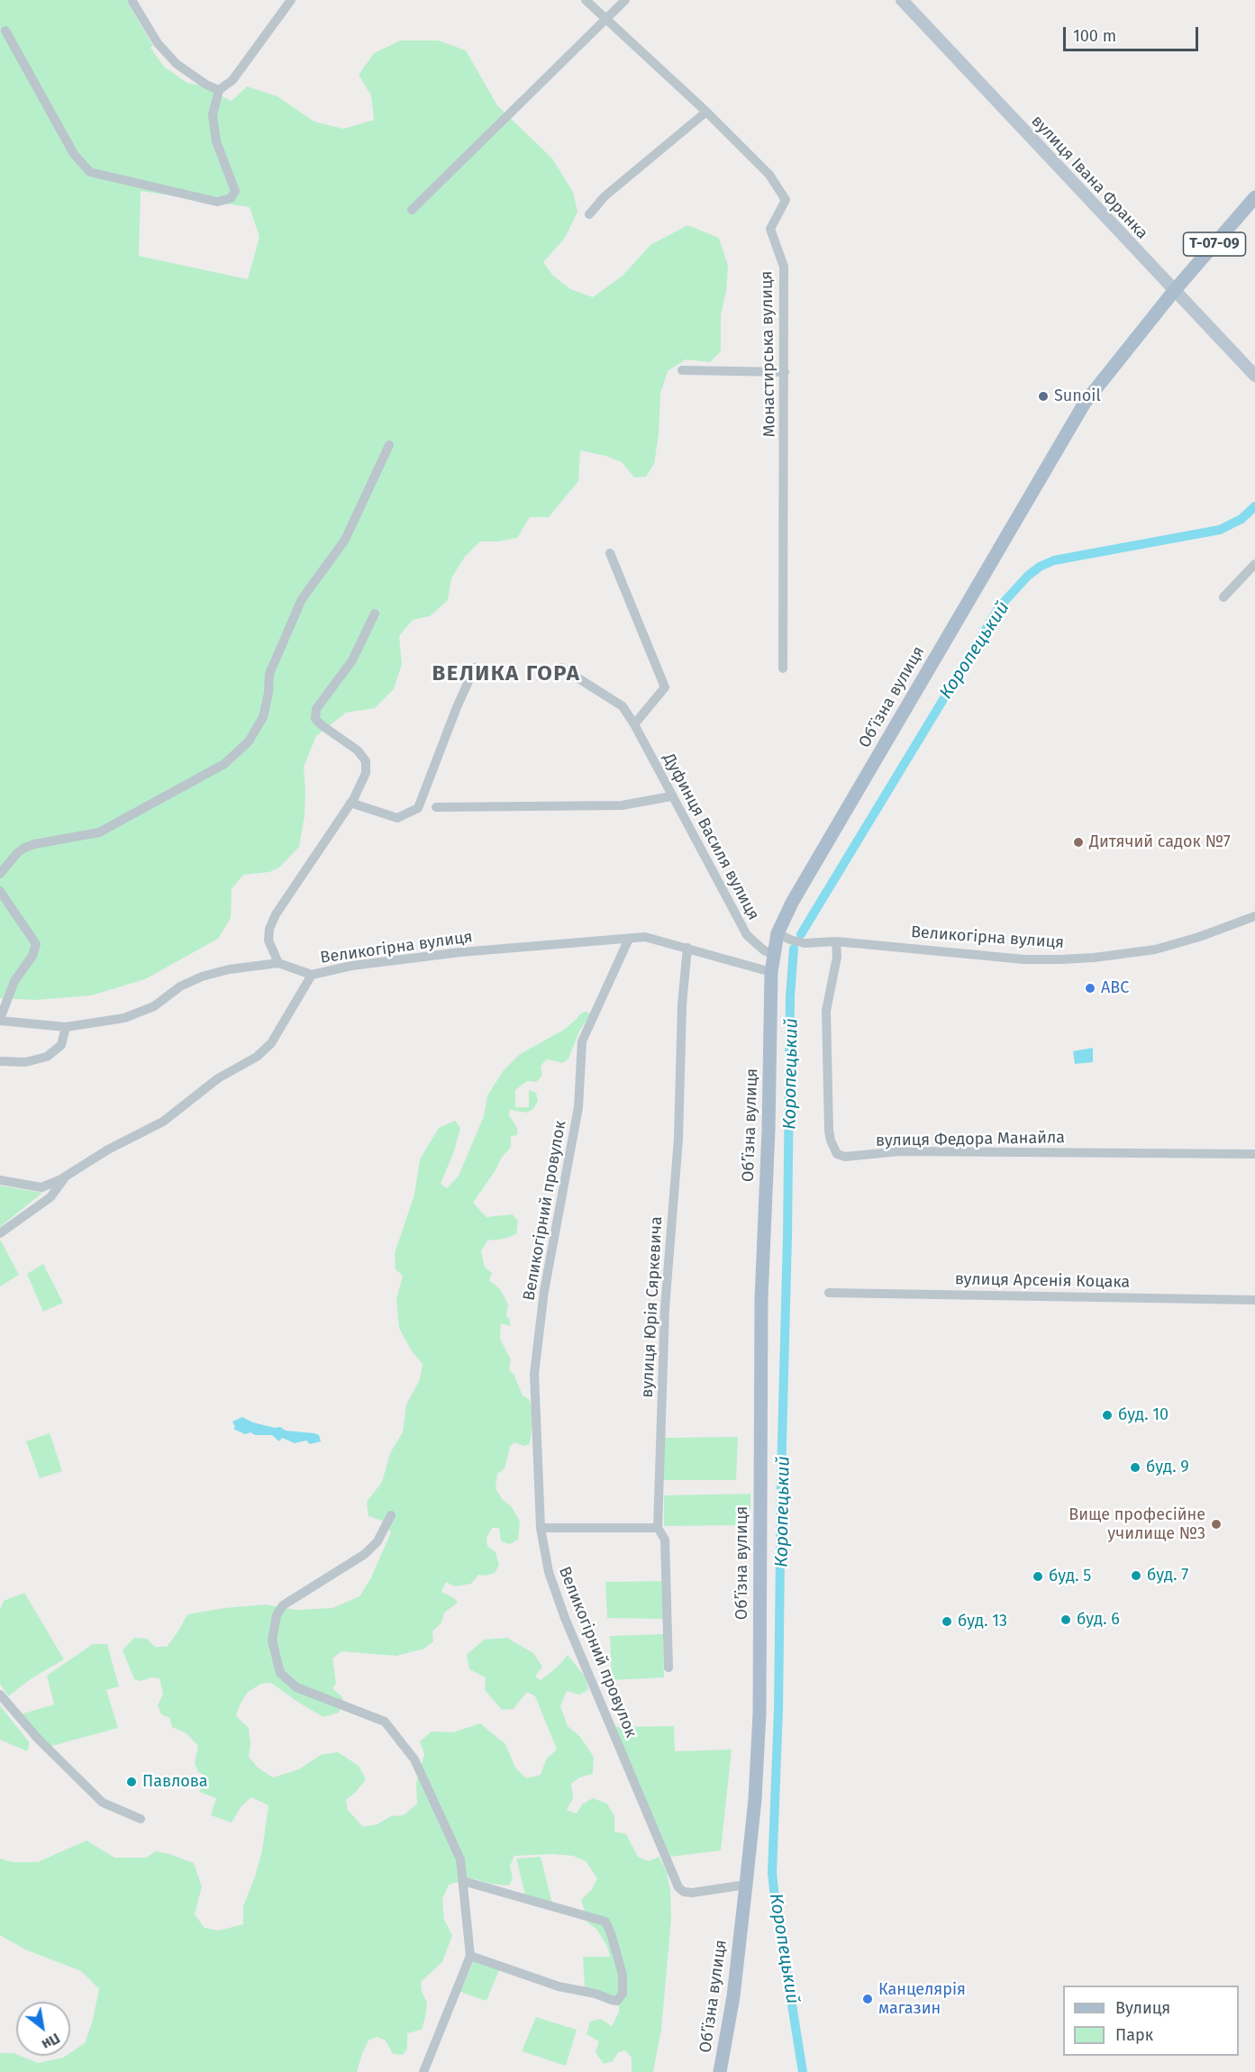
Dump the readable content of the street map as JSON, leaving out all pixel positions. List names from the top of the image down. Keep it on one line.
{"streets":{"main road":["Т-07-09","Обʼїзна вулиця"],"street":["вулиця Івана Франка","Монастирська вулиця","Дуфинця Василя вулиця","Великогірна вулиця","вулиця Федора Манайла","Великогірний провулок","вулиця Арсенія Коцака","вулиця Юрія Сяркевича"]},"crossings":[["вулиця Івана Франка","Т-07-09"],["вулиця Івана Франка","Обʼїзна вулиця"],["Т-07-09","Обʼїзна вулиця"],["Обʼїзна вулиця","Дуфинця Василя вулиця"],["Обʼїзна вулиця","Великогірна вулиця"],["Обʼїзна вулиця","Великогірний провулок"],["Великогірна вулиця","вулиця Федора Манайла"],["Великогірна вулиця","Великогірний провулок"],["Великогірна вулиця","вулиця Юрія Сяркевича"]],"districts":["ВЕЛИКА ГОРА"],"water":["Коропецький"],"places":["Sunoil","Дитячий садок №7","АВС","буд. 10","буд. 9","Вище професійне училище №3","буд. 7","буд. 5","буд. 6","буд. 13","Павлова","Канцелярія магазин"],"legend":["Вулиця","Парк"],"scale_bar":"100 m","north":"bottom right"}
